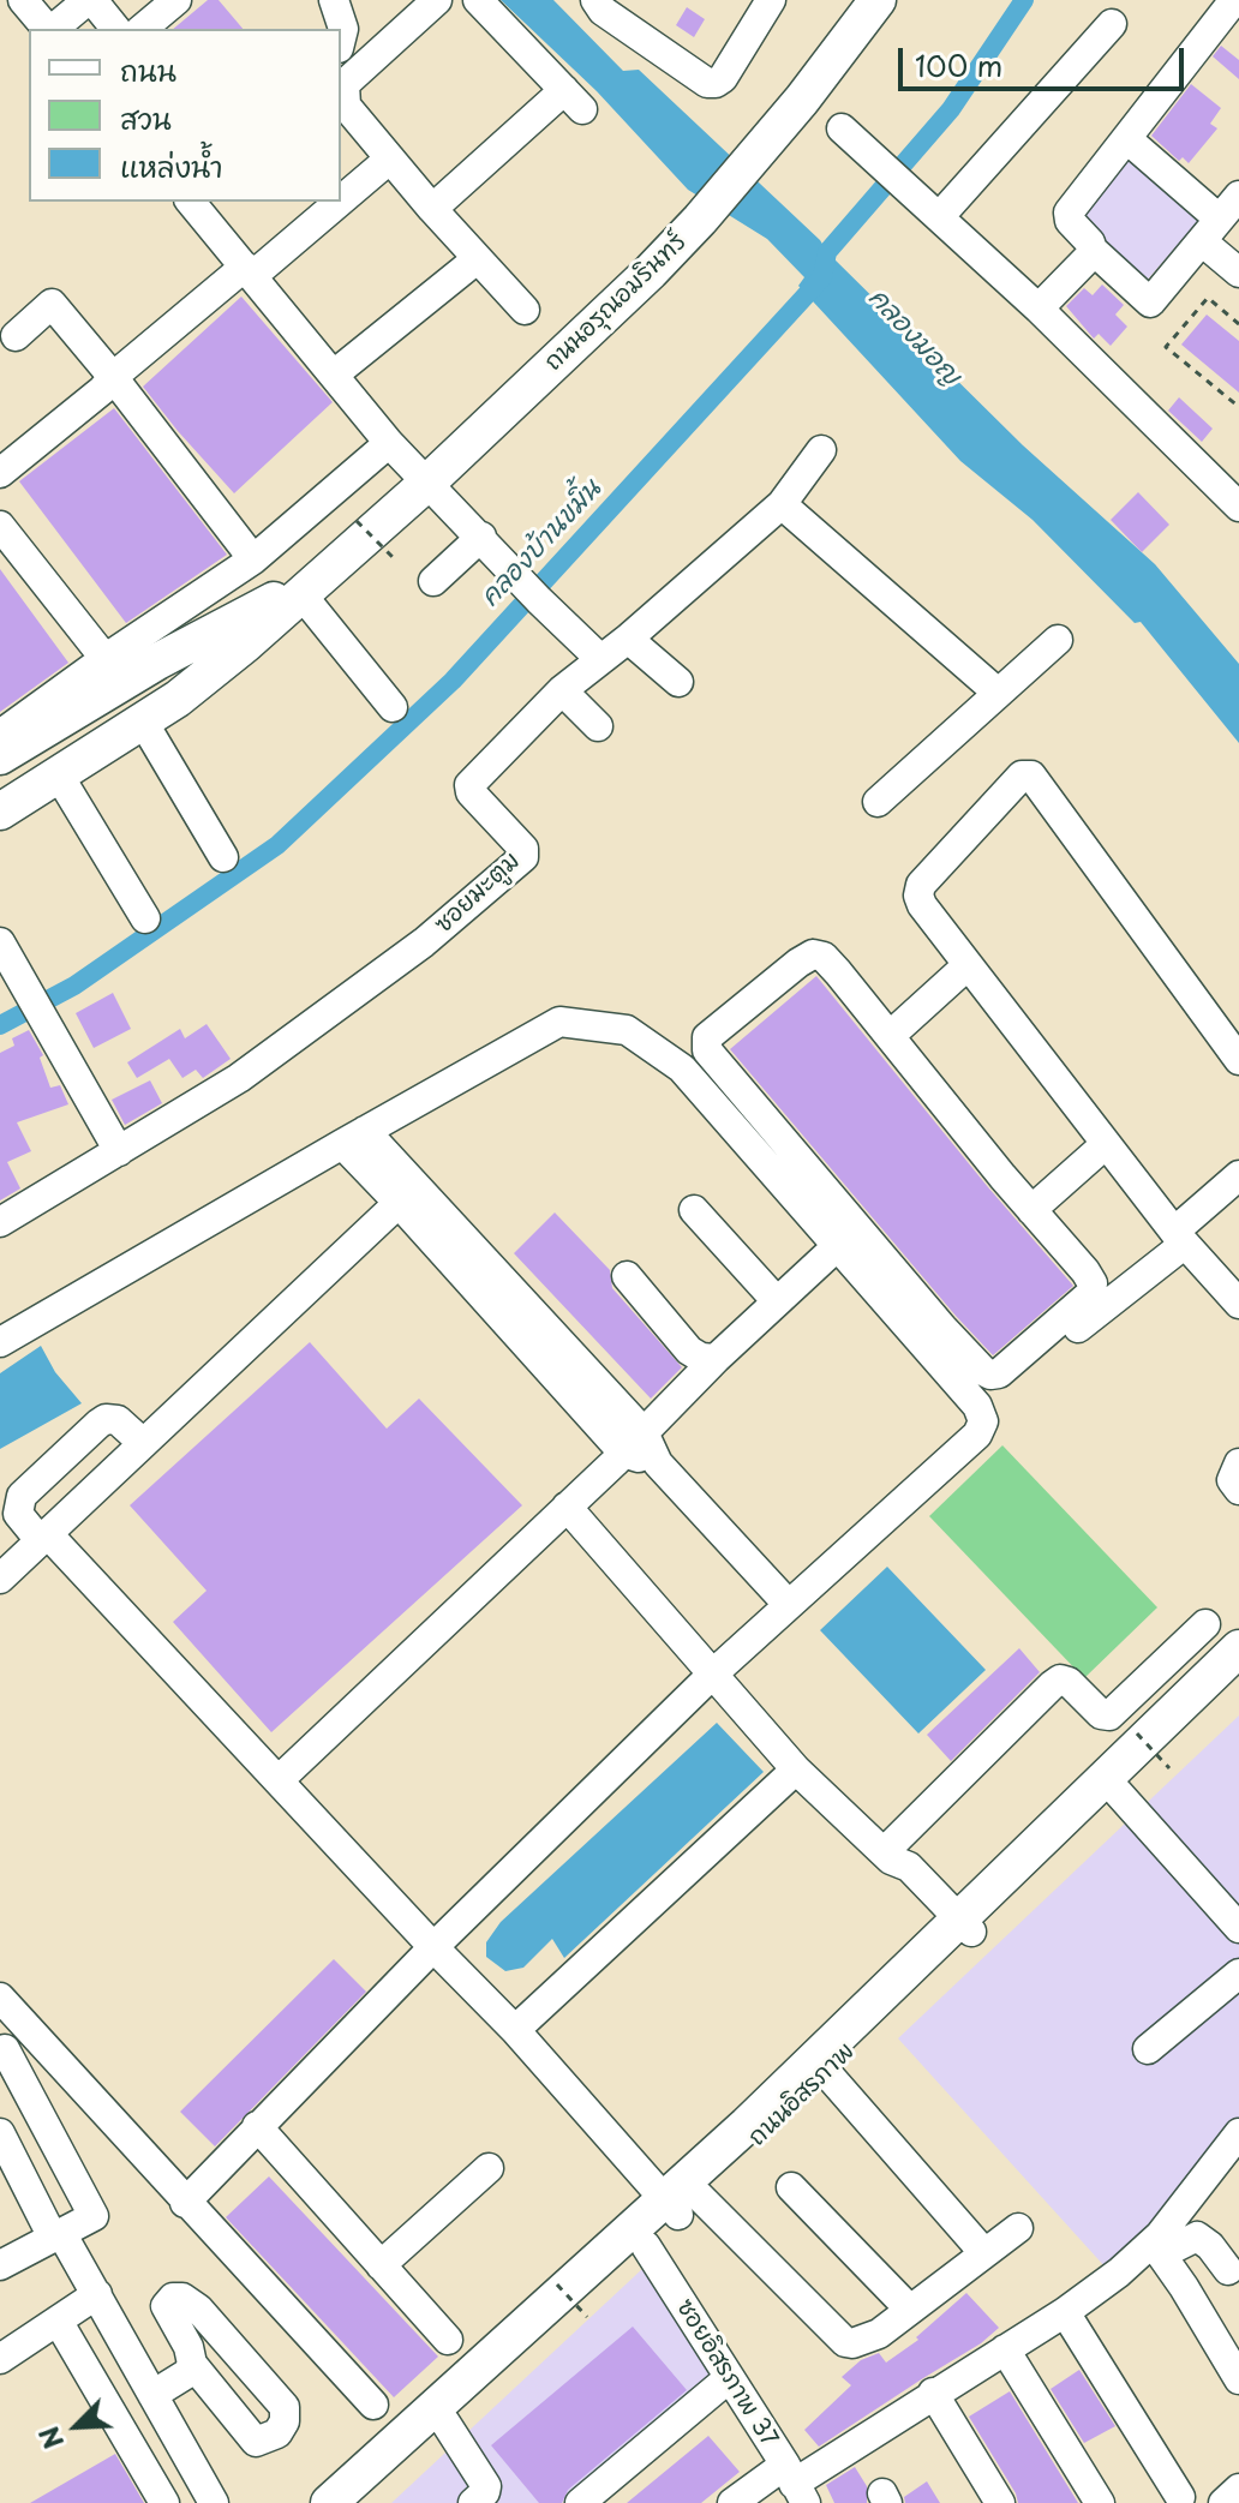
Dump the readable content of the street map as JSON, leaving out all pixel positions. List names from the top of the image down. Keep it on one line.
{"streets":{"main road":["ถนนอรุณอมรินทร์","ถนนอิสรภาพ"],"street":["ซอยมะตูม","ซอยอิสรภาพ 37"]},"crossings":[["ถนนอิสรภาพ","ซอยอิสรภาพ 37"]],"water":["คลองมอญ","คลองบ้านขมิ้น"],"legend":["ถนน","สวน","แหล่งน้ำ"],"scale_bar":"100 m","north":"bottom left"}
